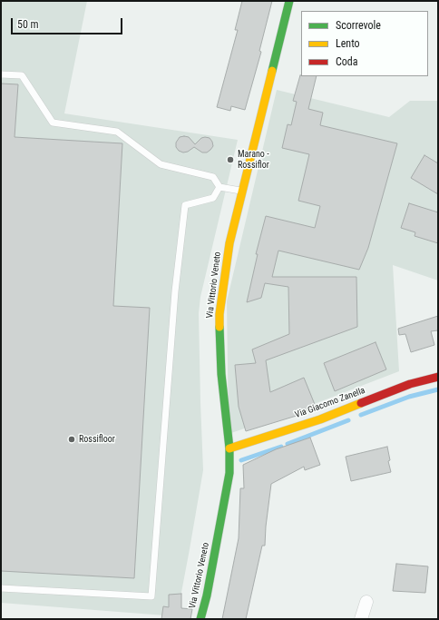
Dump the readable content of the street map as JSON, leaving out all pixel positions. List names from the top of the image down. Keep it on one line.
{"streets":{"street":["Via Vittorio Veneto","Via Giacomo Zanella"]},"crossings":[["Via Vittorio Veneto","Via Giacomo Zanella"]],"places":["Marano - Rossiflor","Rossifloor"],"legend":["Scorrevole","Lento","Coda"],"scale_bar":"50 m"}
